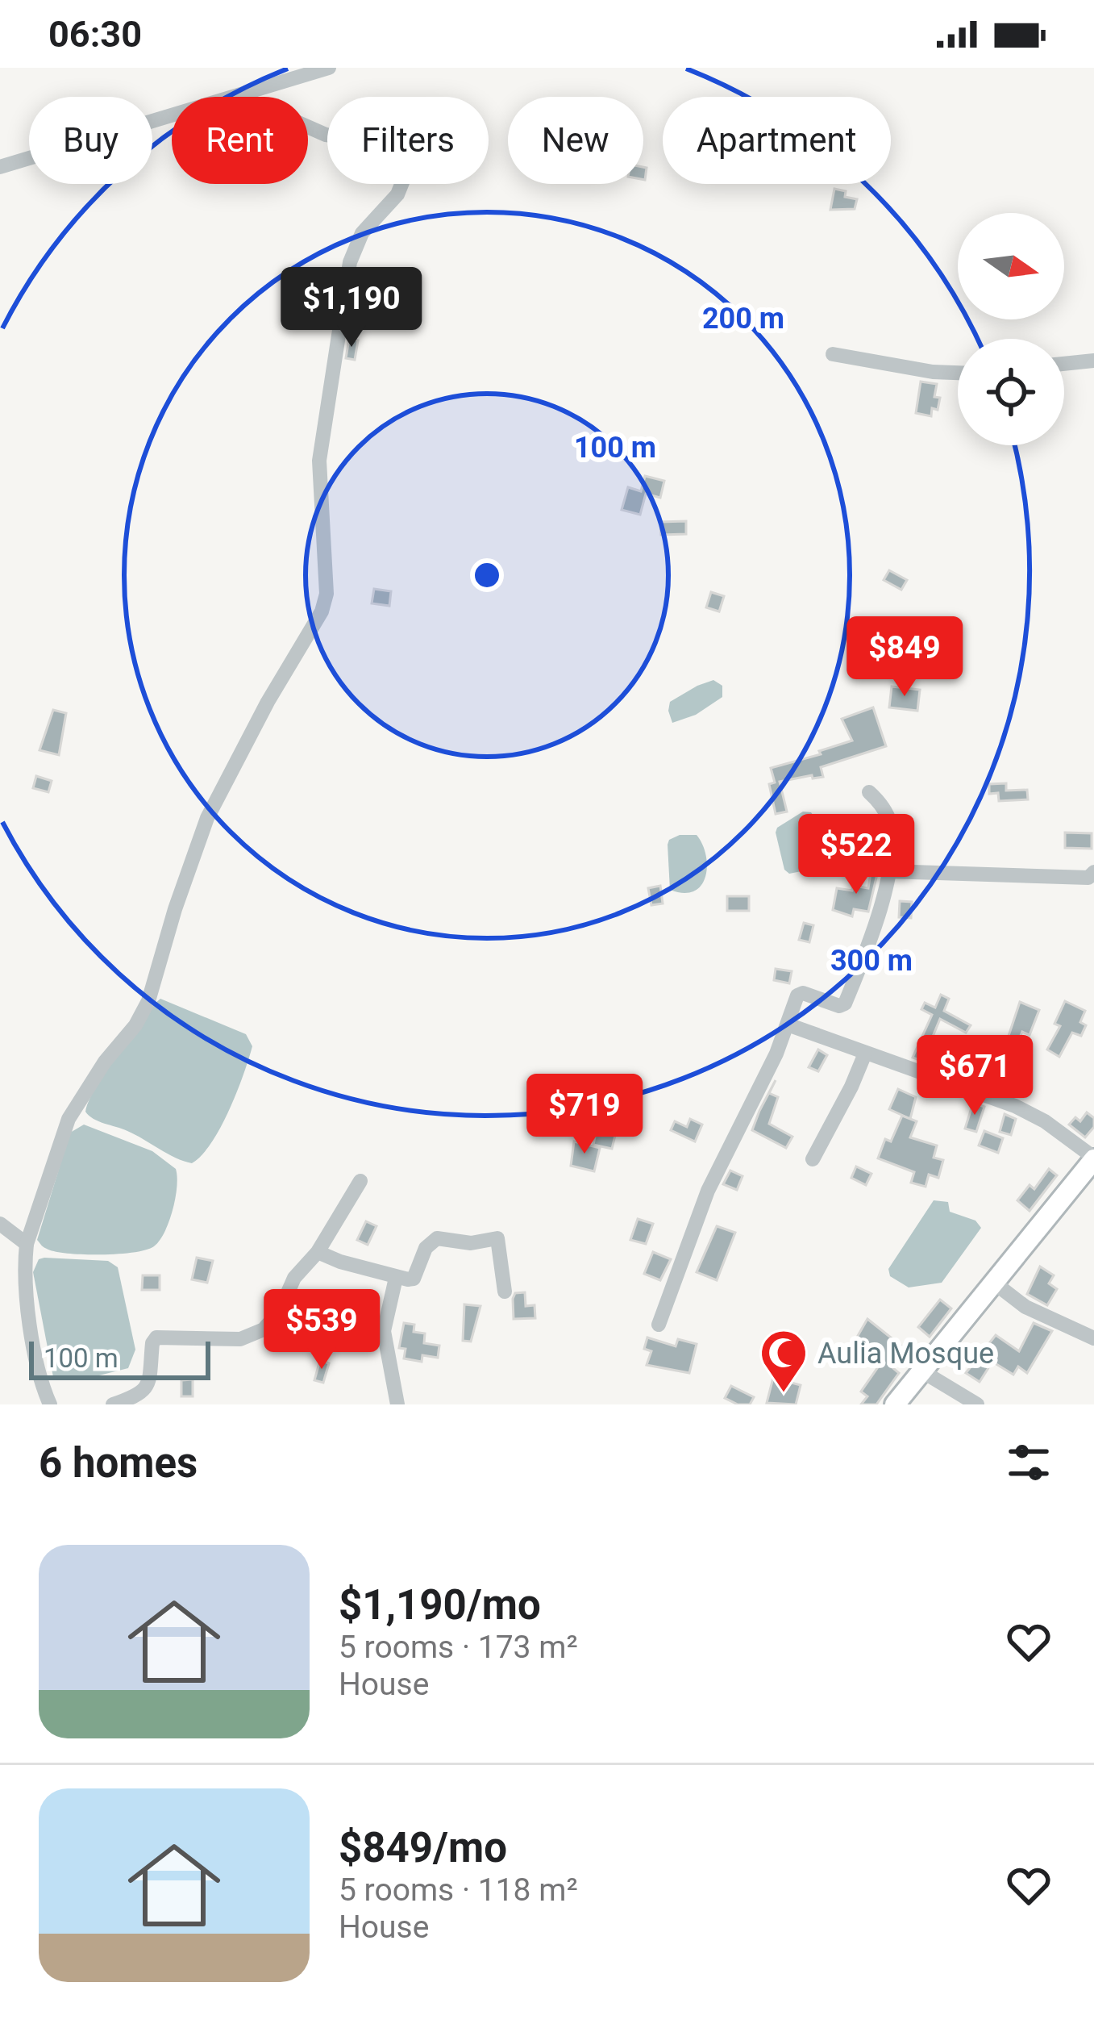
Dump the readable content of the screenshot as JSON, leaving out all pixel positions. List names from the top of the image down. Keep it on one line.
{"places":{"mosque":["Aulia Mosque"]},"scale_bar":"100 m","north":"right","page":{"status":"06:30","chip":["Buy","Rent","Filters","New","Apartment"],"price":["$1,190","$849","$522","$671","$719","$539"],"scale":"100 m","heading":"6 homes","list":[{"name":"$1,190/mo","note":"5 rooms · 173 m² · House"},{"name":"$849/mo","note":"5 rooms · 118 m² · House"}]},"rings":["200 m","100 m","300 m"]}
